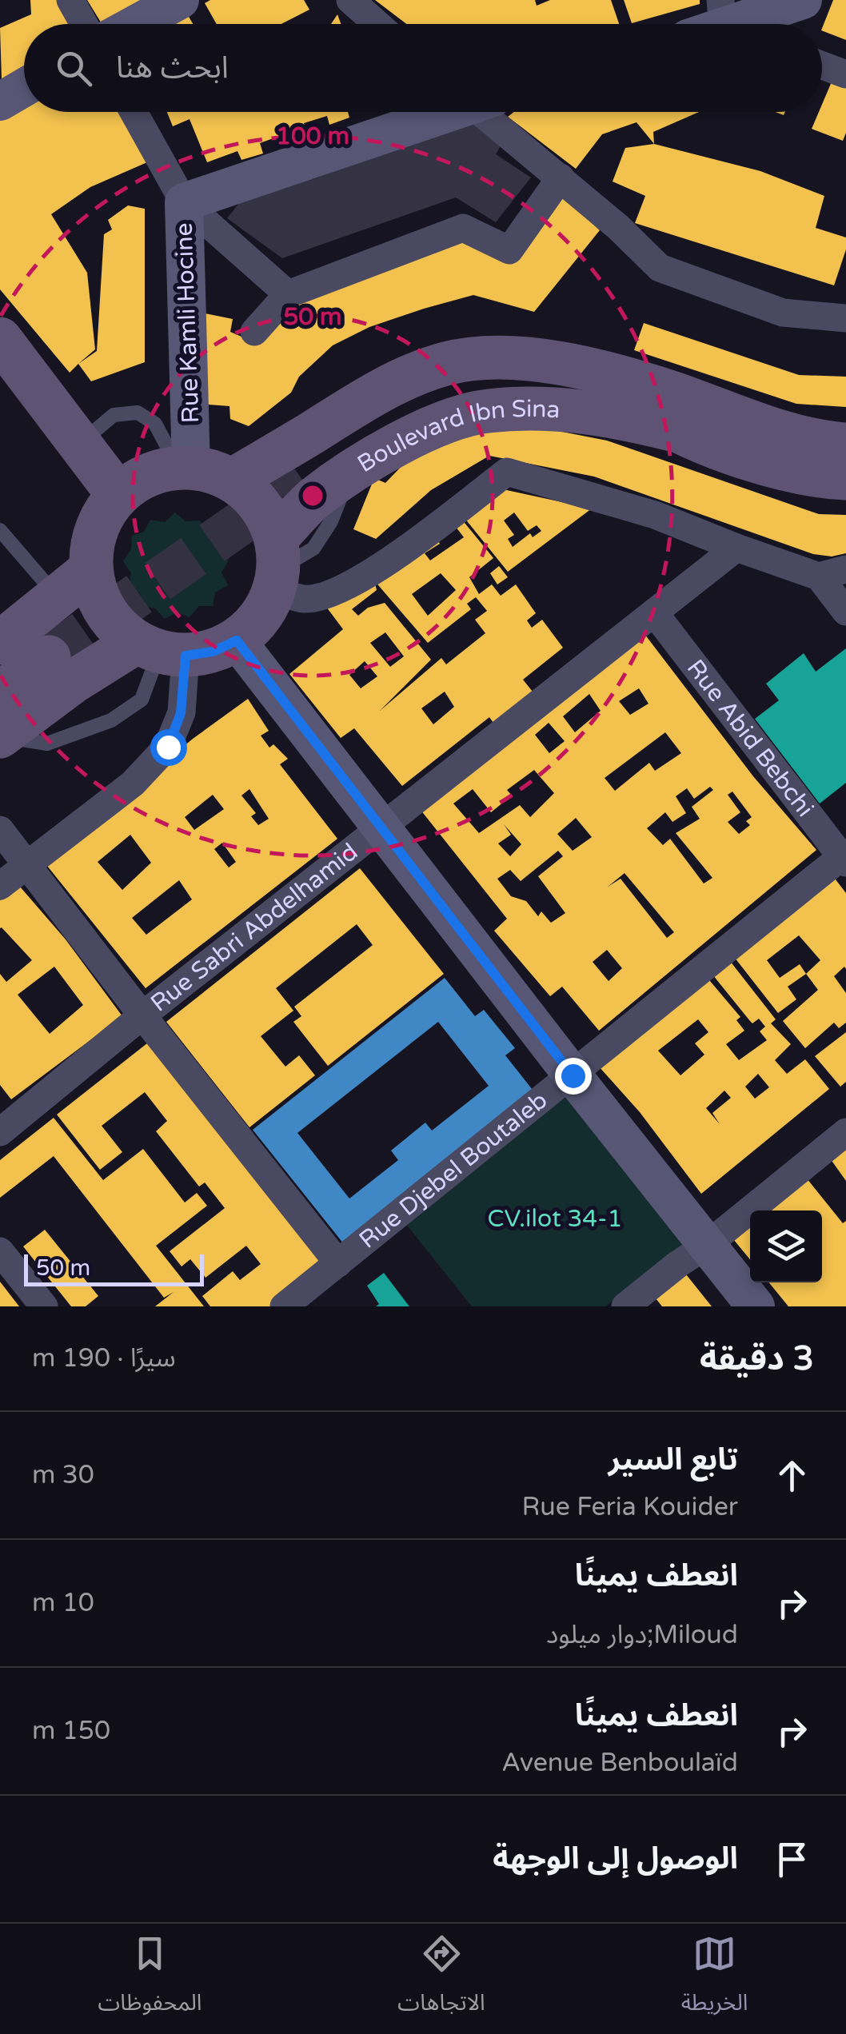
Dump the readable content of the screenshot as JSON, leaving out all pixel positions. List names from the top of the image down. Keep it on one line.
{"streets":{"main road":["Boulevard Ibn Sina"],"street":["Rue Kamli Hocine","Rue Abid Bebchi","Rue Sabri Abdelhamid","Rue Djebel Boutaleb"]},"crossings":[["Rue Kamli Hocine","Boulevard Ibn Sina"],["Rue Abid Bebchi","Rue Sabri Abdelhamid"],["Rue Abid Bebchi","Rue Djebel Boutaleb"]],"parks":["CV.ilot 34-1"],"scale_bar":"50 m","page":{"search":"ابحث هنا","scale":"50 m","heading":["3 دقيقة","سيرًا · 190 m"],"list":[["تابع السير","Rue Feria Kouider","30 m"],["انعطف يمينًا","Miloud;دوار ميلود","10 m"],["انعطف يمينًا","Avenue Benboulaïd","150 m"],"الوصول إلى الوجهة"],"nav":["الخريطة","الاتجاهات","المحفوظات"]},"rings":["100 m","50 m"]}
